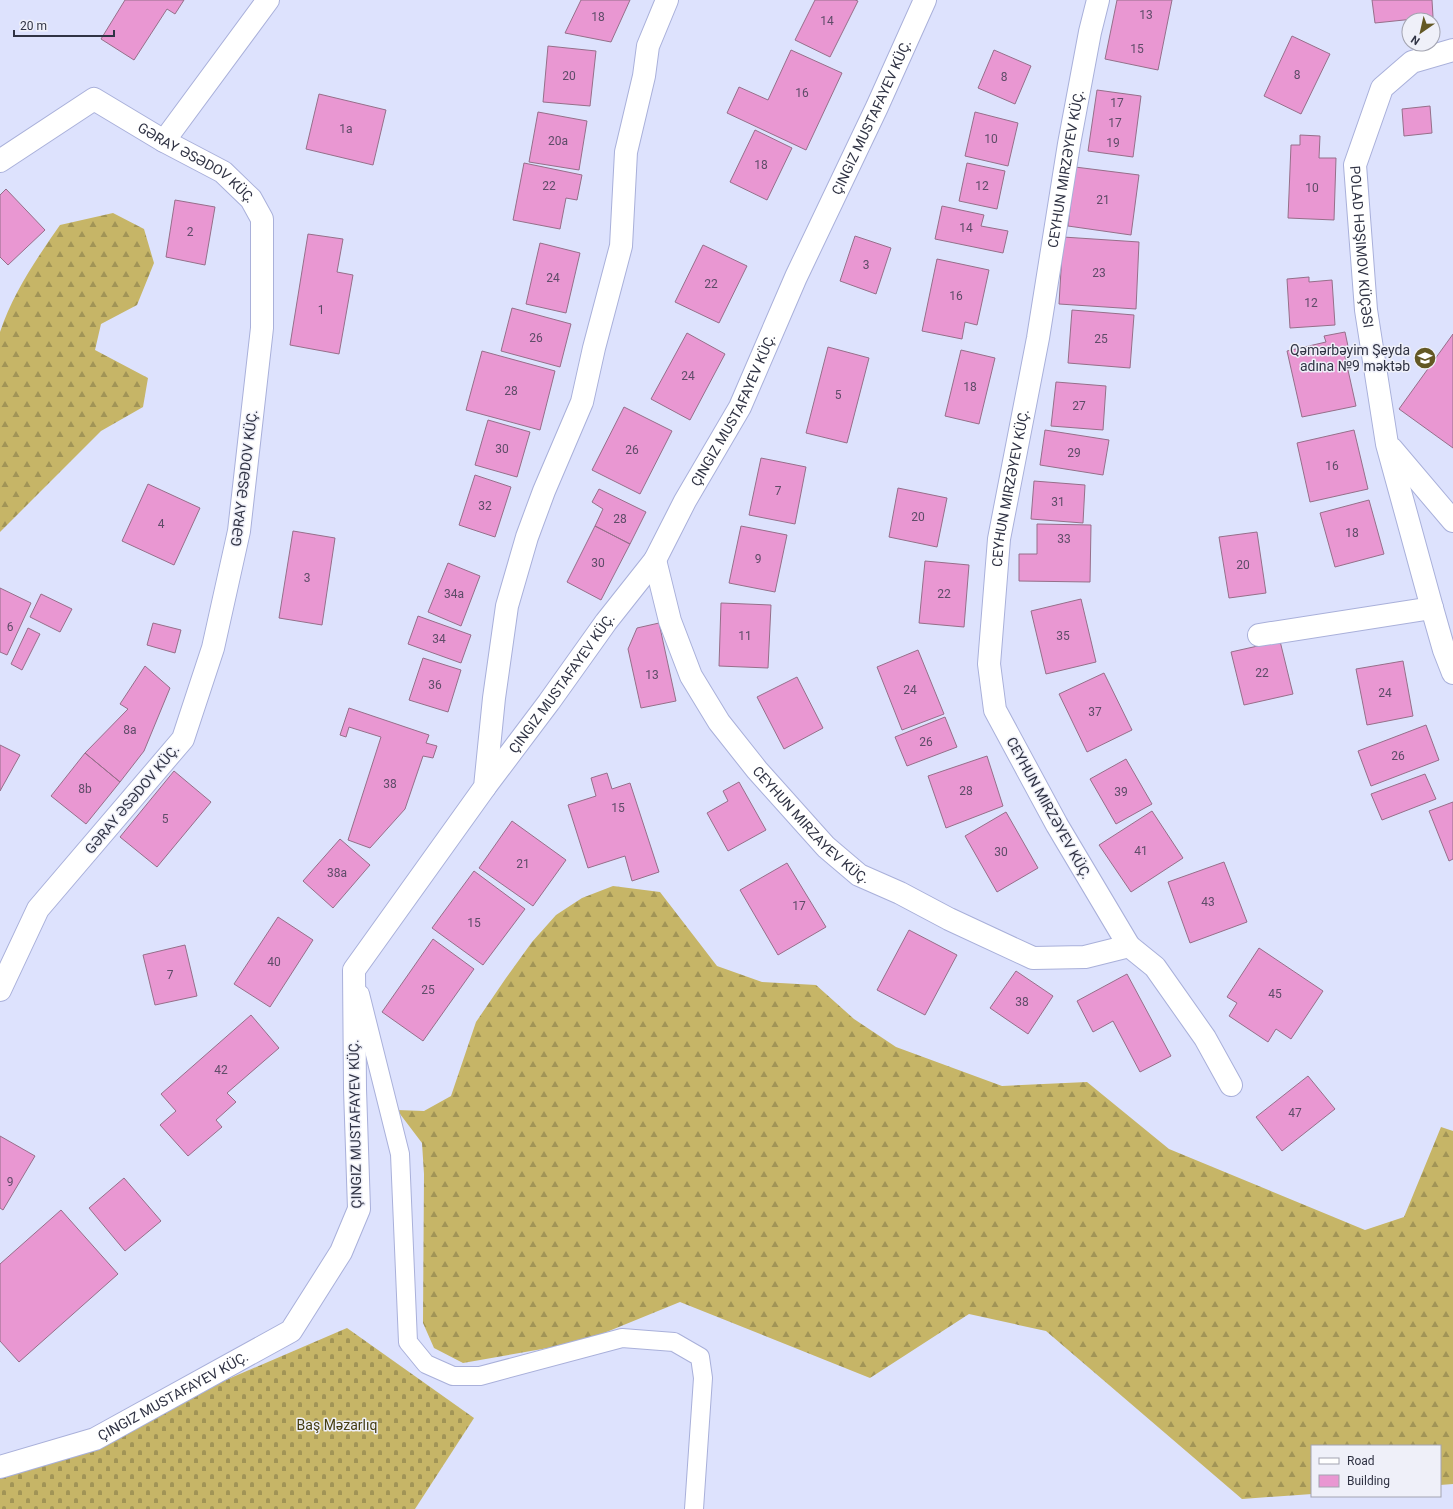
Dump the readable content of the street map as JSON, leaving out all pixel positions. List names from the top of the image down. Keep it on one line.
{"streets":{"street":["ÇINGIZ MUSTAFAYEV KÜÇ.","GƏRAY ƏSƏDOV KÜÇ.","CEYHUN MIRZƏYEV KÜÇ.","POLAD HƏŞIMOV KÜÇƏSI","CEYHUN MIRZAYEV KÜÇ."]},"crossings":[["ÇINGIZ MUSTAFAYEV KÜÇ.","CEYHUN MIRZAYEV KÜÇ."],["CEYHUN MIRZƏYEV KÜÇ.","CEYHUN MIRZAYEV KÜÇ."]],"parks":["Baş Məzarlıq"],"places":{"school or university":["Qəmərbəyim Şeyda adına №9 məktəb"]},"house_numbers":["13","18","14","15","8","20","8","16","17","17","1a","10","20а","19","18","22","12","10","21","14","2","3","23","24","22","16","12","1","26","25","24","18","28","5","27","30","26","29","16","7","31","32","20","28","4","18","33","9","30","20","3","34а","22","6","11","35","34","22","13","36","24","24","37","8a","26","26","38","8b","28","39","15","5","41","30","21","38а","43","17","15","40","7","25","45","38","42","47","9"],"legend":["Road","Building"],"scale_bar":"20 m","north":"bottom left"}
